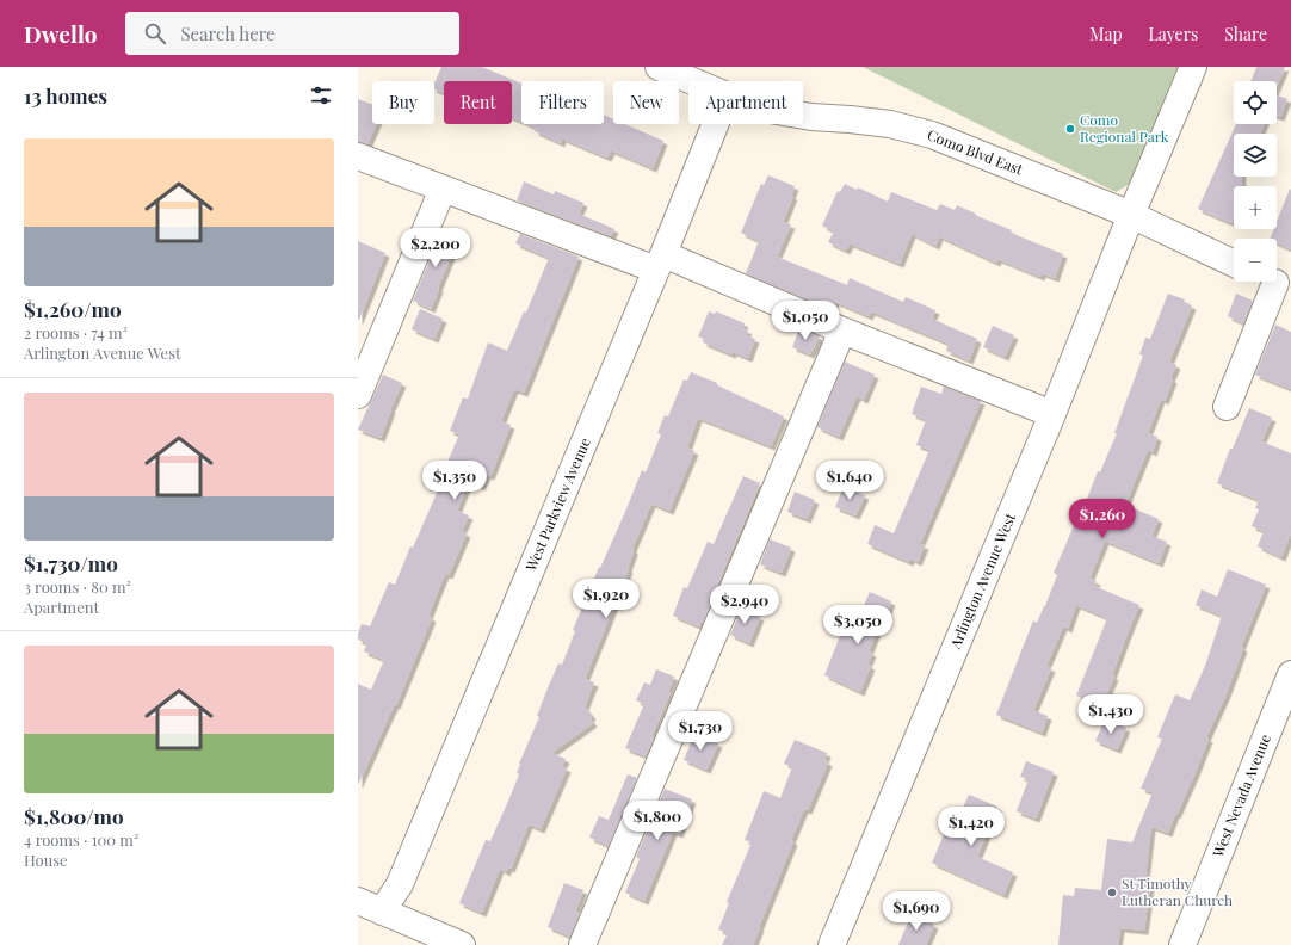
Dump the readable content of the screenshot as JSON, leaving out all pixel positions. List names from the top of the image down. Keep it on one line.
{"streets":{"street":["Como Blvd East","West Parkview Avenue","Arlington Avenue West","West Nevada Avenue"]},"crossings":[["Como Blvd East","Arlington Avenue West"]],"places":["Como Regional Park","St Timothy Lutheran Church"],"page":{"header":"Dwello","search":"Search here","nav":["Map","Layers","Share"],"heading":"13 homes","map_buttons":["+","−"],"chip":["Buy","Rent","Filters","New","Apartment"],"list":[{"name":"$1,260/mo","note":"2 rooms · 74 m² · Arlington Avenue West"},{"name":"$1,730/mo","note":"3 rooms · 80 m² · Apartment"},{"name":"$1,800/mo","note":"4 rooms · 100 m² · House"}],"price":["$2,200","$1,050","$1,350","$1,640","$1,260","$1,920","$2,940","$3,050","$1,430","$1,730","$1,800","$1,420","$1,690"]}}
